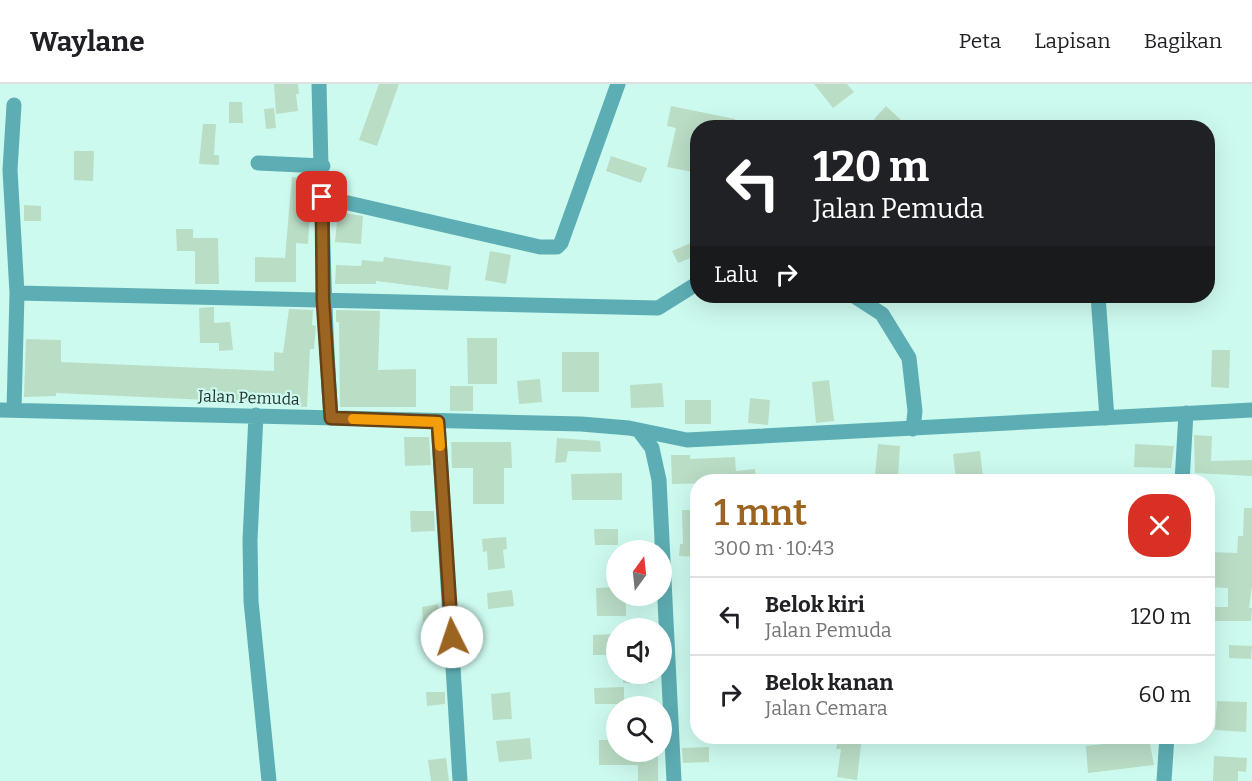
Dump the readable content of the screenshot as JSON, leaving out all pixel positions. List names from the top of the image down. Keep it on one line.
{"streets":{"street":["Jalan Pemuda"]},"north":"top","page":{"header":"Waylane","nav":["Peta","Lapisan","Bagikan"],"turn":["120 m","Jalan Pemuda"],"then":"Lalu","heading":["1 mnt","300 m · 10:43"],"list":[{"name":"Belok kiri","note":"Jalan Pemuda","value":"120 m"},{"name":"Belok kanan","note":"Jalan Cemara","value":"60 m"}]}}
